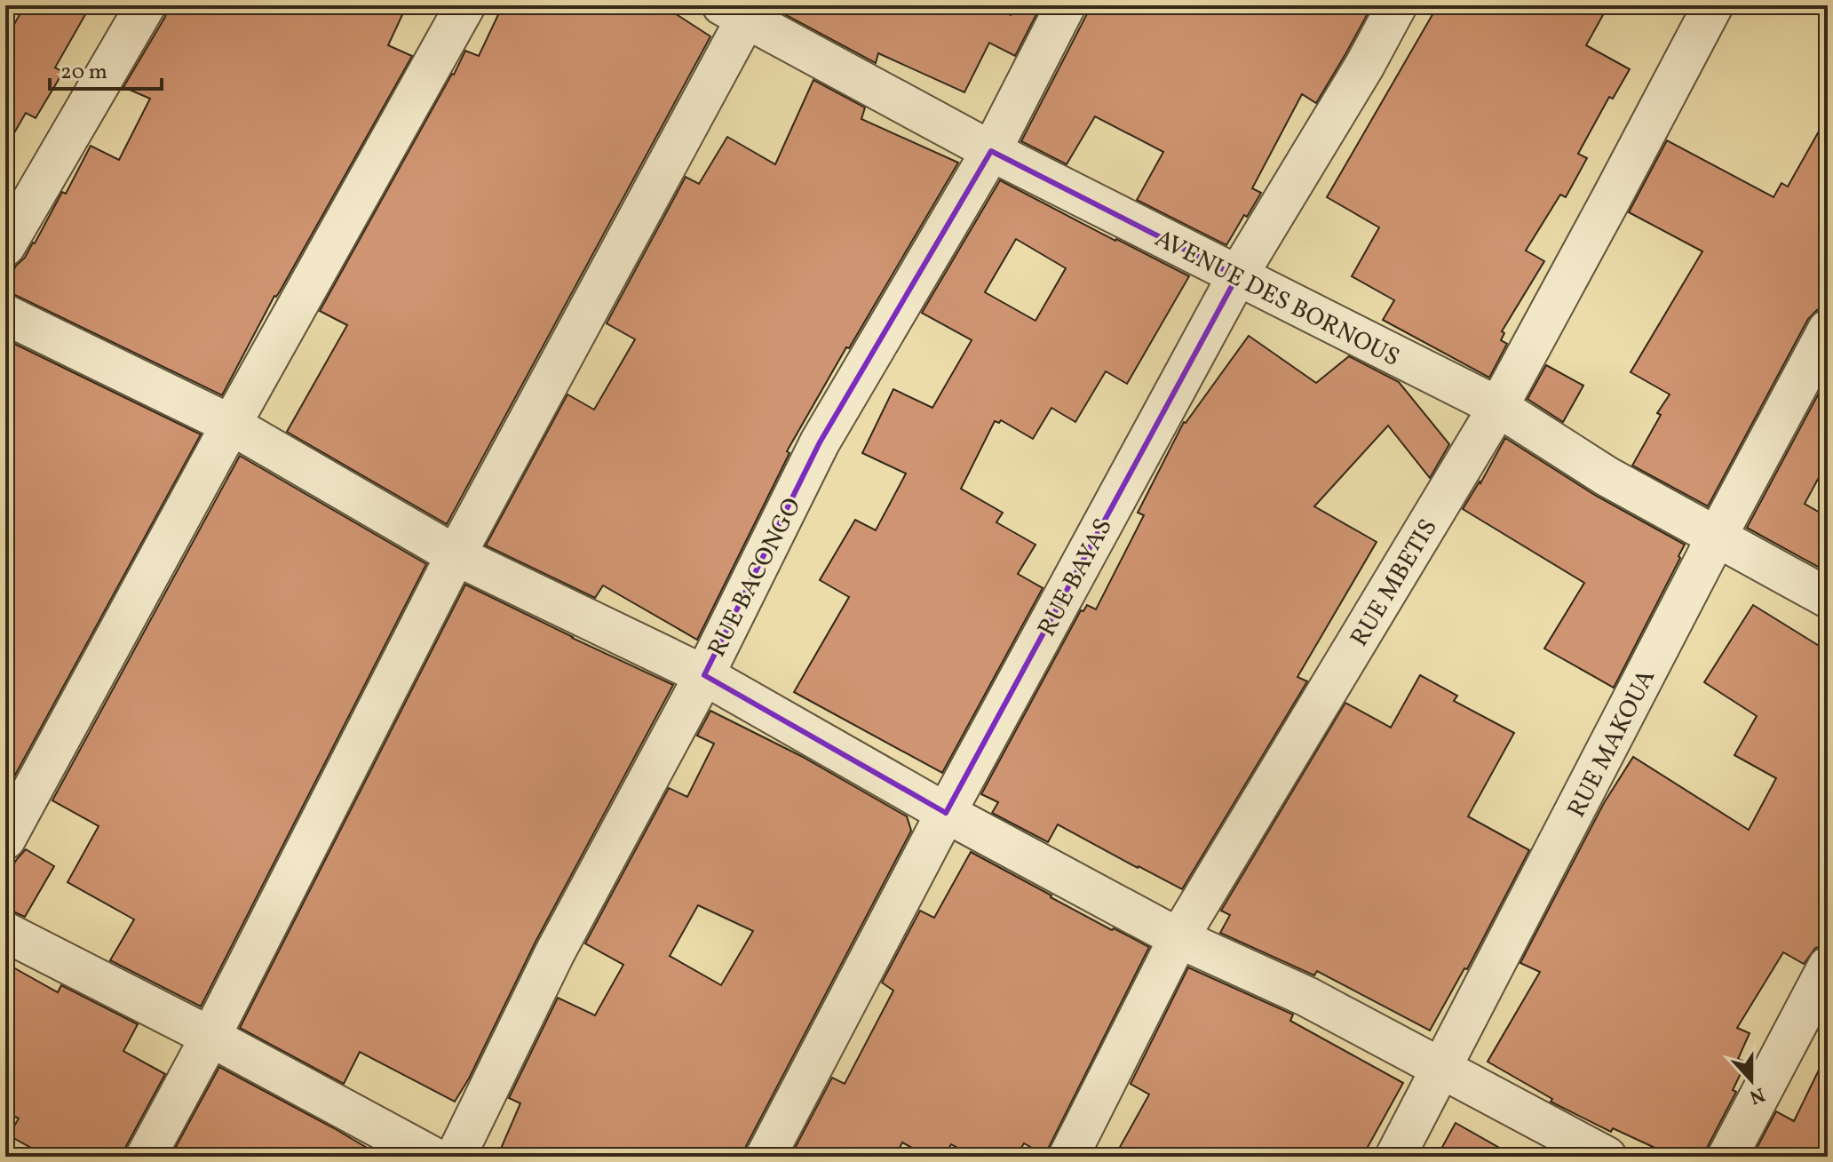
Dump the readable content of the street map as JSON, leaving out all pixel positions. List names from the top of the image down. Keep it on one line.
{"streets":{"street":["AVENUE DES BORNOUS","RUE BACONGO","RUE BAYAS","RUE MBETIS","RUE MAKOUA"]},"crossings":[["AVENUE DES BORNOUS","RUE BACONGO"],["AVENUE DES BORNOUS","RUE BAYAS"],["AVENUE DES BORNOUS","RUE MBETIS"],["AVENUE DES BORNOUS","RUE MAKOUA"]],"scale_bar":"20 m","north":"bottom"}
